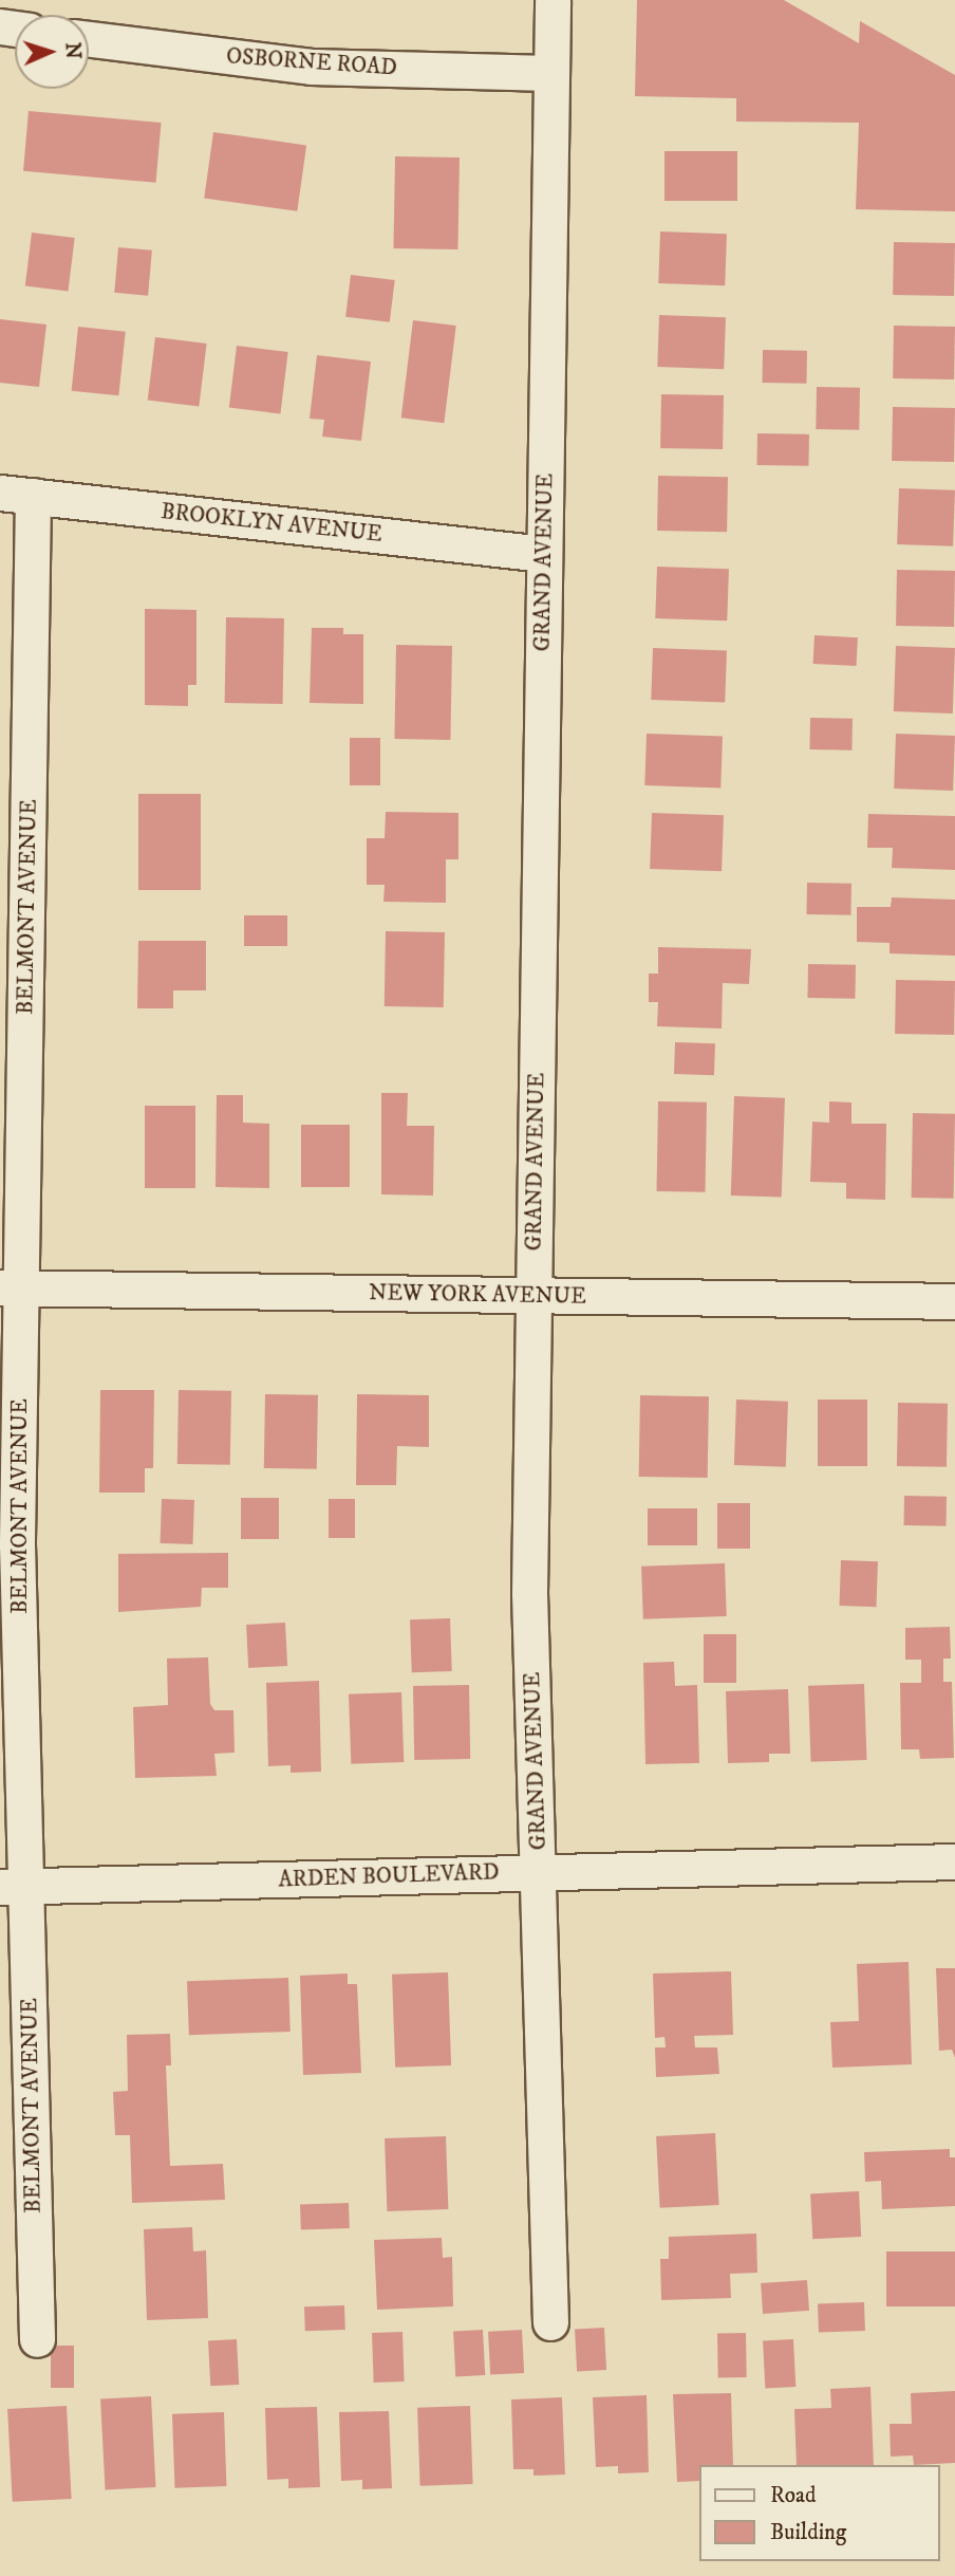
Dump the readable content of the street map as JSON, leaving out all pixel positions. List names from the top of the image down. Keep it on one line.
{"streets":{"street":["OSBORNE ROAD","BROOKLYN AVENUE","GRAND AVENUE","BELMONT AVENUE","NEW YORK AVENUE","ARDEN BOULEVARD"]},"crossings":[["OSBORNE ROAD","GRAND AVENUE"],["BROOKLYN AVENUE","GRAND AVENUE"],["BROOKLYN AVENUE","BELMONT AVENUE"],["GRAND AVENUE","NEW YORK AVENUE"],["GRAND AVENUE","ARDEN BOULEVARD"],["BELMONT AVENUE","NEW YORK AVENUE"],["BELMONT AVENUE","ARDEN BOULEVARD"]],"legend":["Road","Building"],"north":"right"}
